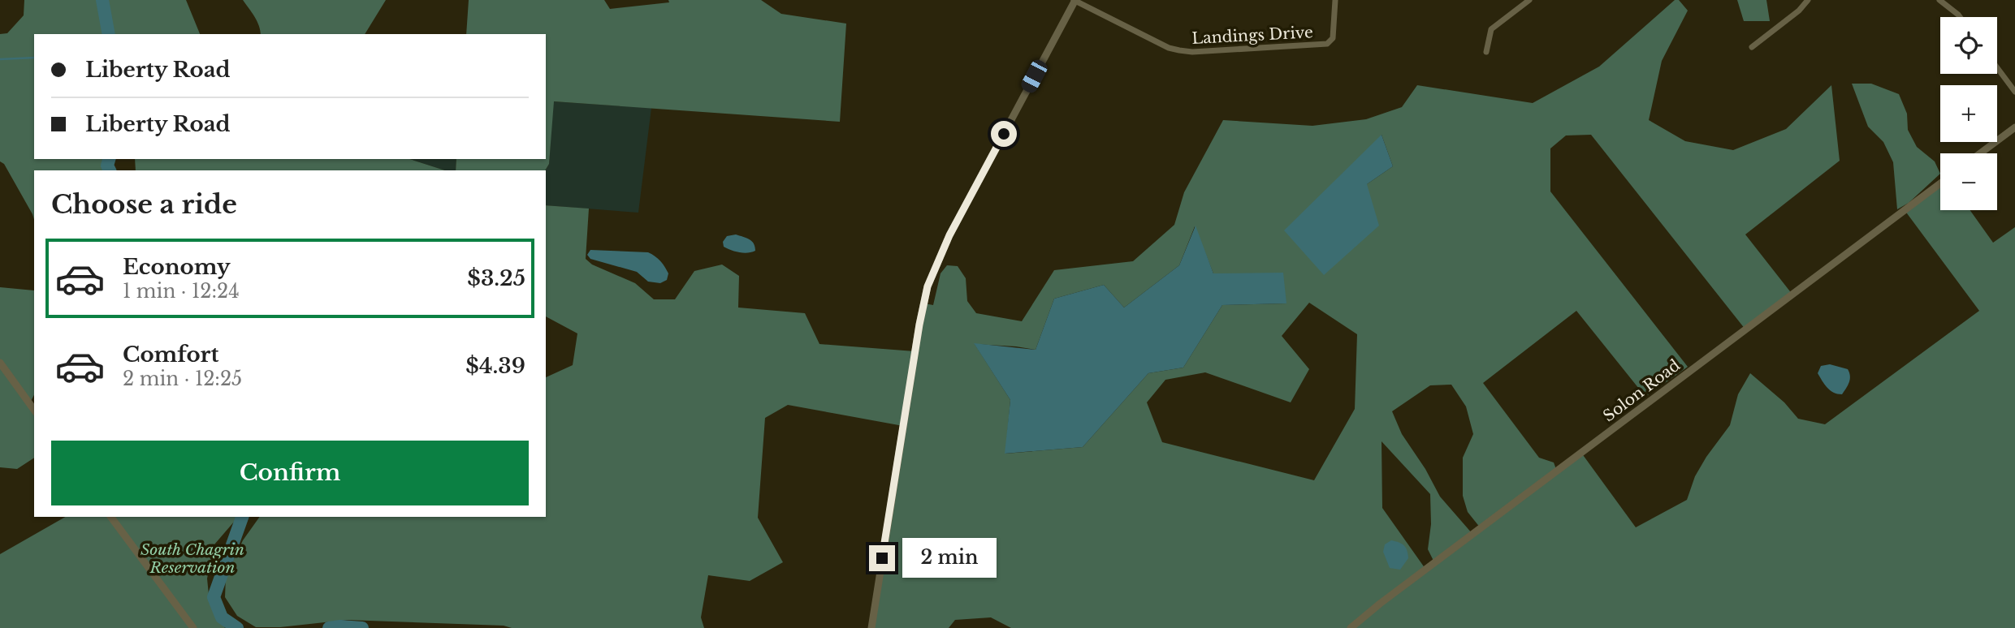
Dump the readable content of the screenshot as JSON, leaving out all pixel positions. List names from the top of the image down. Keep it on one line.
{"streets":{"street":["Landings Drive","Solon Road"]},"parks":["South Chagrin Reservation"],"page":{"map_buttons":["+","−"],"banner":["Liberty Road","Liberty Road"],"heading":"Choose a ride","list":[{"name":"Economy","note":"1 min · 12:24","value":"$3.25"},{"name":"Comfort","note":"2 min · 12:25","value":"$4.39"}],"buttons":"Confirm","bubble":"2 min"}}
